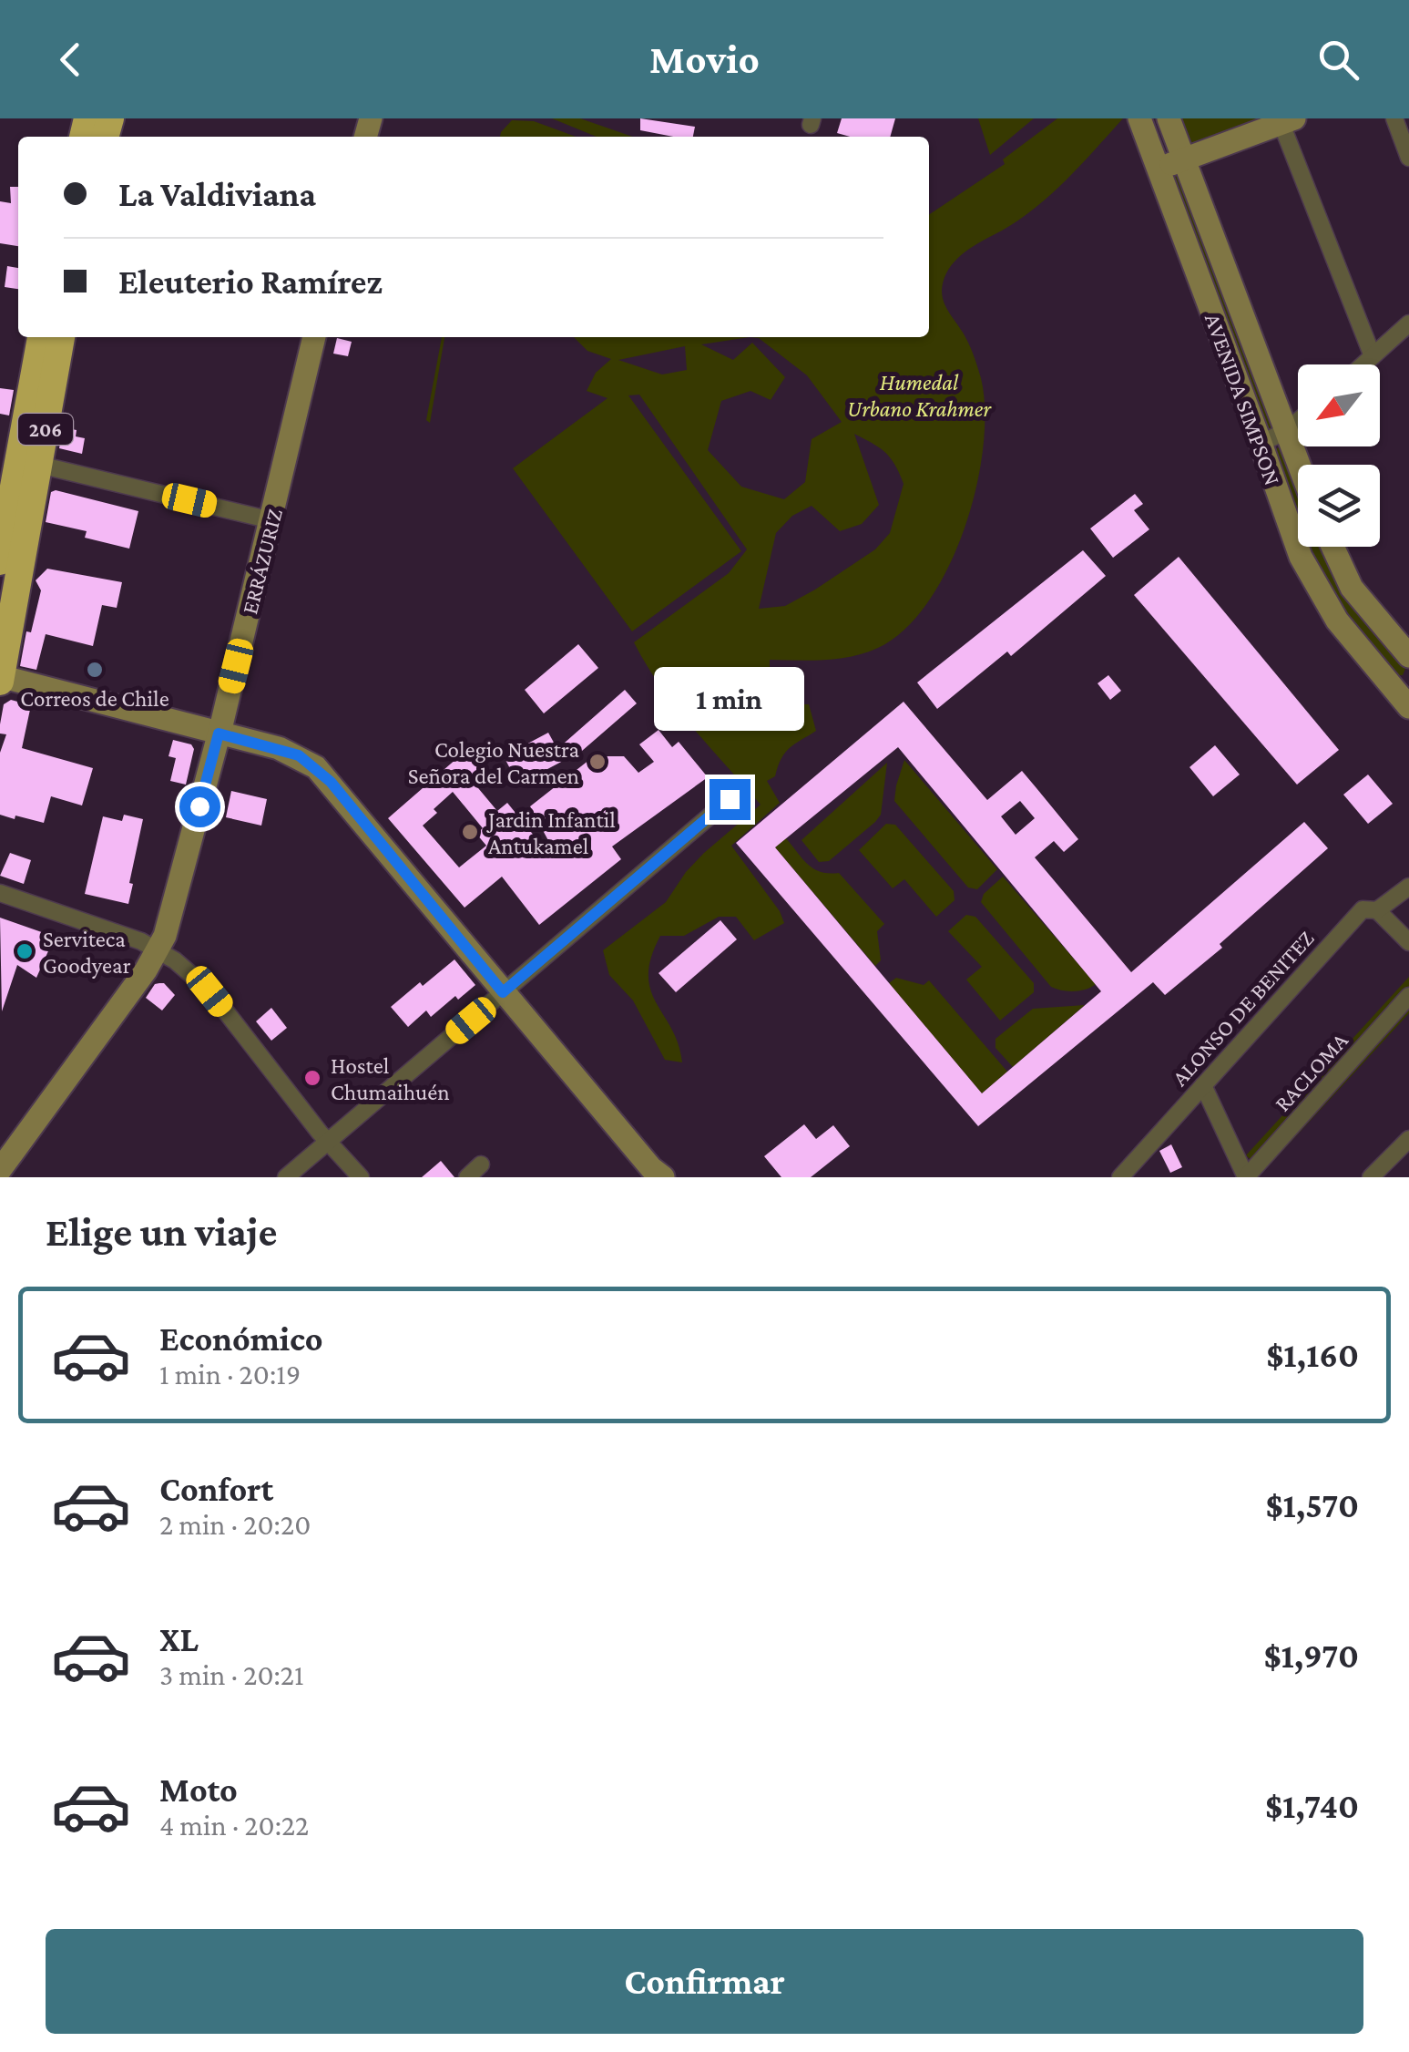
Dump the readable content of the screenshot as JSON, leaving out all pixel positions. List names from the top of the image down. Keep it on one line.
{"streets":{"highway":["206"],"main road":["AVENIDA SIMPSON","ERRÁZURIZ"],"street":["ALONSO DE BENITEZ","RACLOMA"]},"parks":["Humedal Urbano Krahmer"],"places":["Correos de Chile","Colegio Nuestra Señora del Carmen","Jardin Infantil Antukamel","Serviteca Goodyear","Hostel Chumaihuén"],"north":"bottom left","page":{"header":"Movio","banner":["La Valdiviana","Eleuterio Ramírez"],"bubble":"1 min","heading":"Elige un viaje","list":[{"name":"Económico","note":"1 min · 20:19","value":"$1,160"},{"name":"Confort","note":"2 min · 20:20","value":"$1,570"},{"name":"XL","note":"3 min · 20:21","value":"$1,970"},{"name":"Moto","note":"4 min · 20:22","value":"$1,740"}],"buttons":"Confirmar"}}
